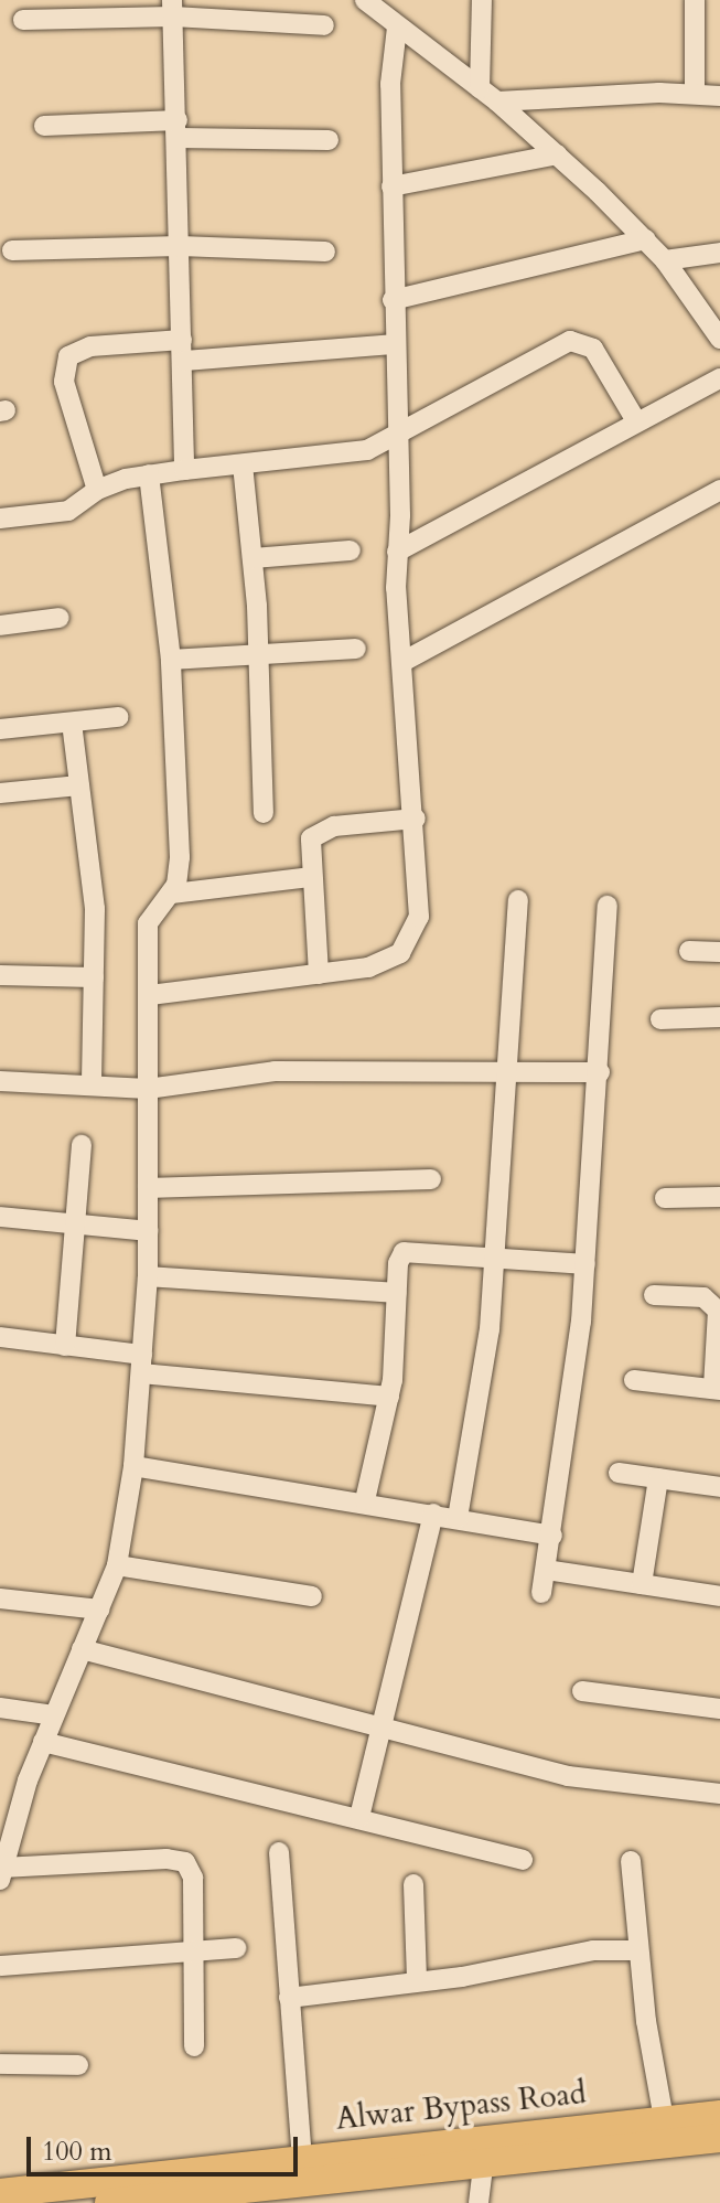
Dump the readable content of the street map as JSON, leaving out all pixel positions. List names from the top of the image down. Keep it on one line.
{"streets":{"main road":["Alwar Bypass Road"]},"scale_bar":"100 m"}
